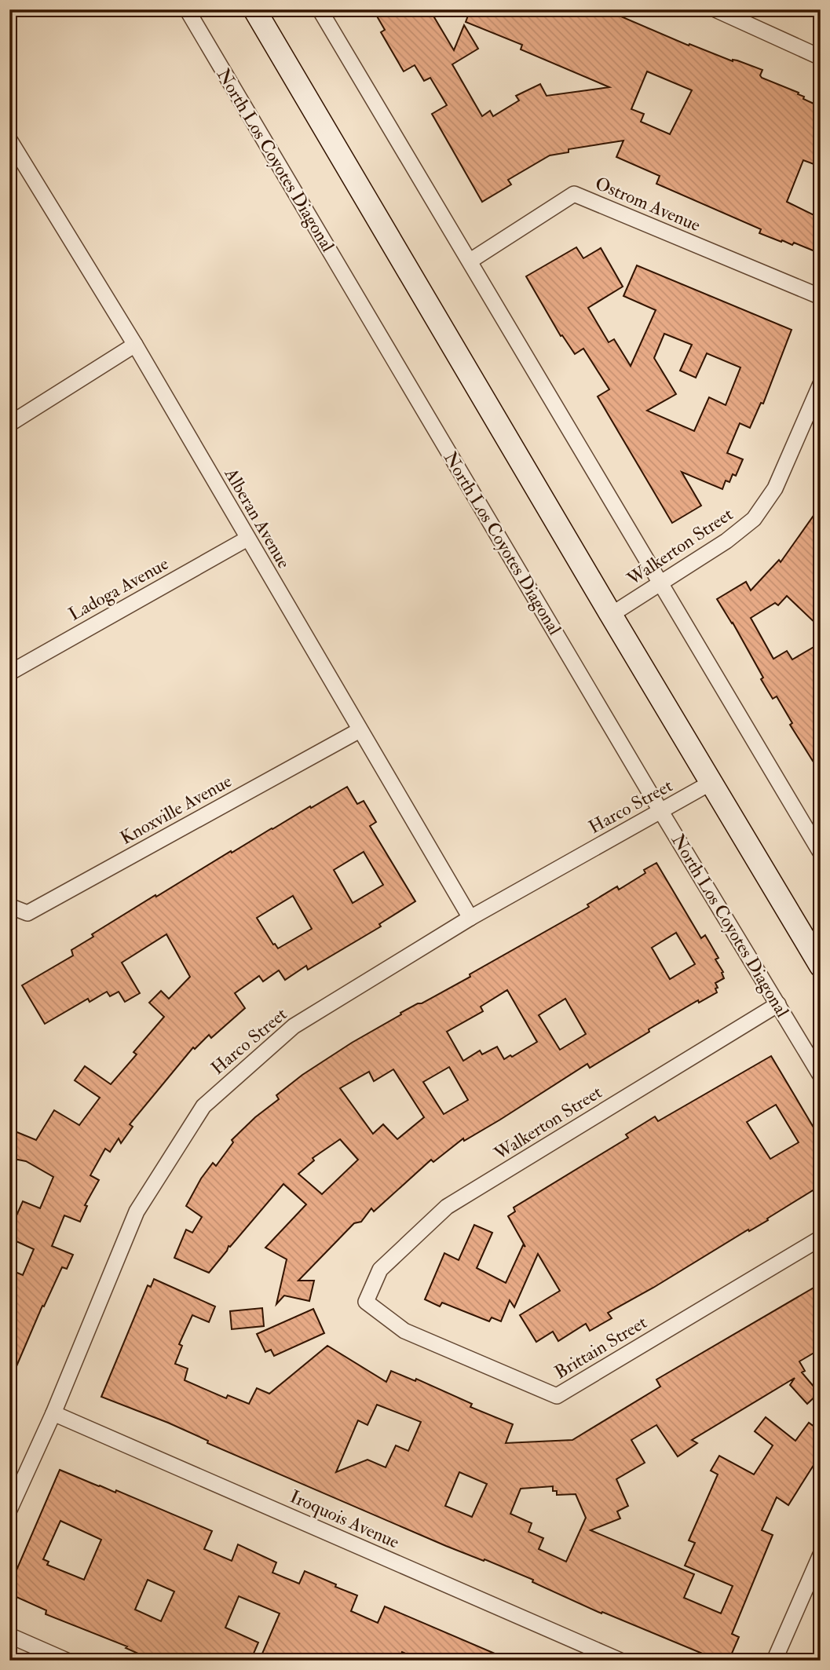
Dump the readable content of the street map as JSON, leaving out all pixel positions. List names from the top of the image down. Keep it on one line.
{"streets":{"street":["North Los Coyotes Diagonal","Ostrom Avenue","Alberan Avenue","Walkerton Street","Ladoga Avenue","Harco Street","Knoxville Avenue","Brittain Street","Iroquois Avenue"]},"crossings":[["North Los Coyotes Diagonal","Walkerton Street"],["North Los Coyotes Diagonal","Harco Street"],["Alberan Avenue","Ladoga Avenue"],["Alberan Avenue","Harco Street"],["Alberan Avenue","Knoxville Avenue"],["Walkerton Street","Brittain Street"],["Harco Street","Iroquois Avenue"]]}
